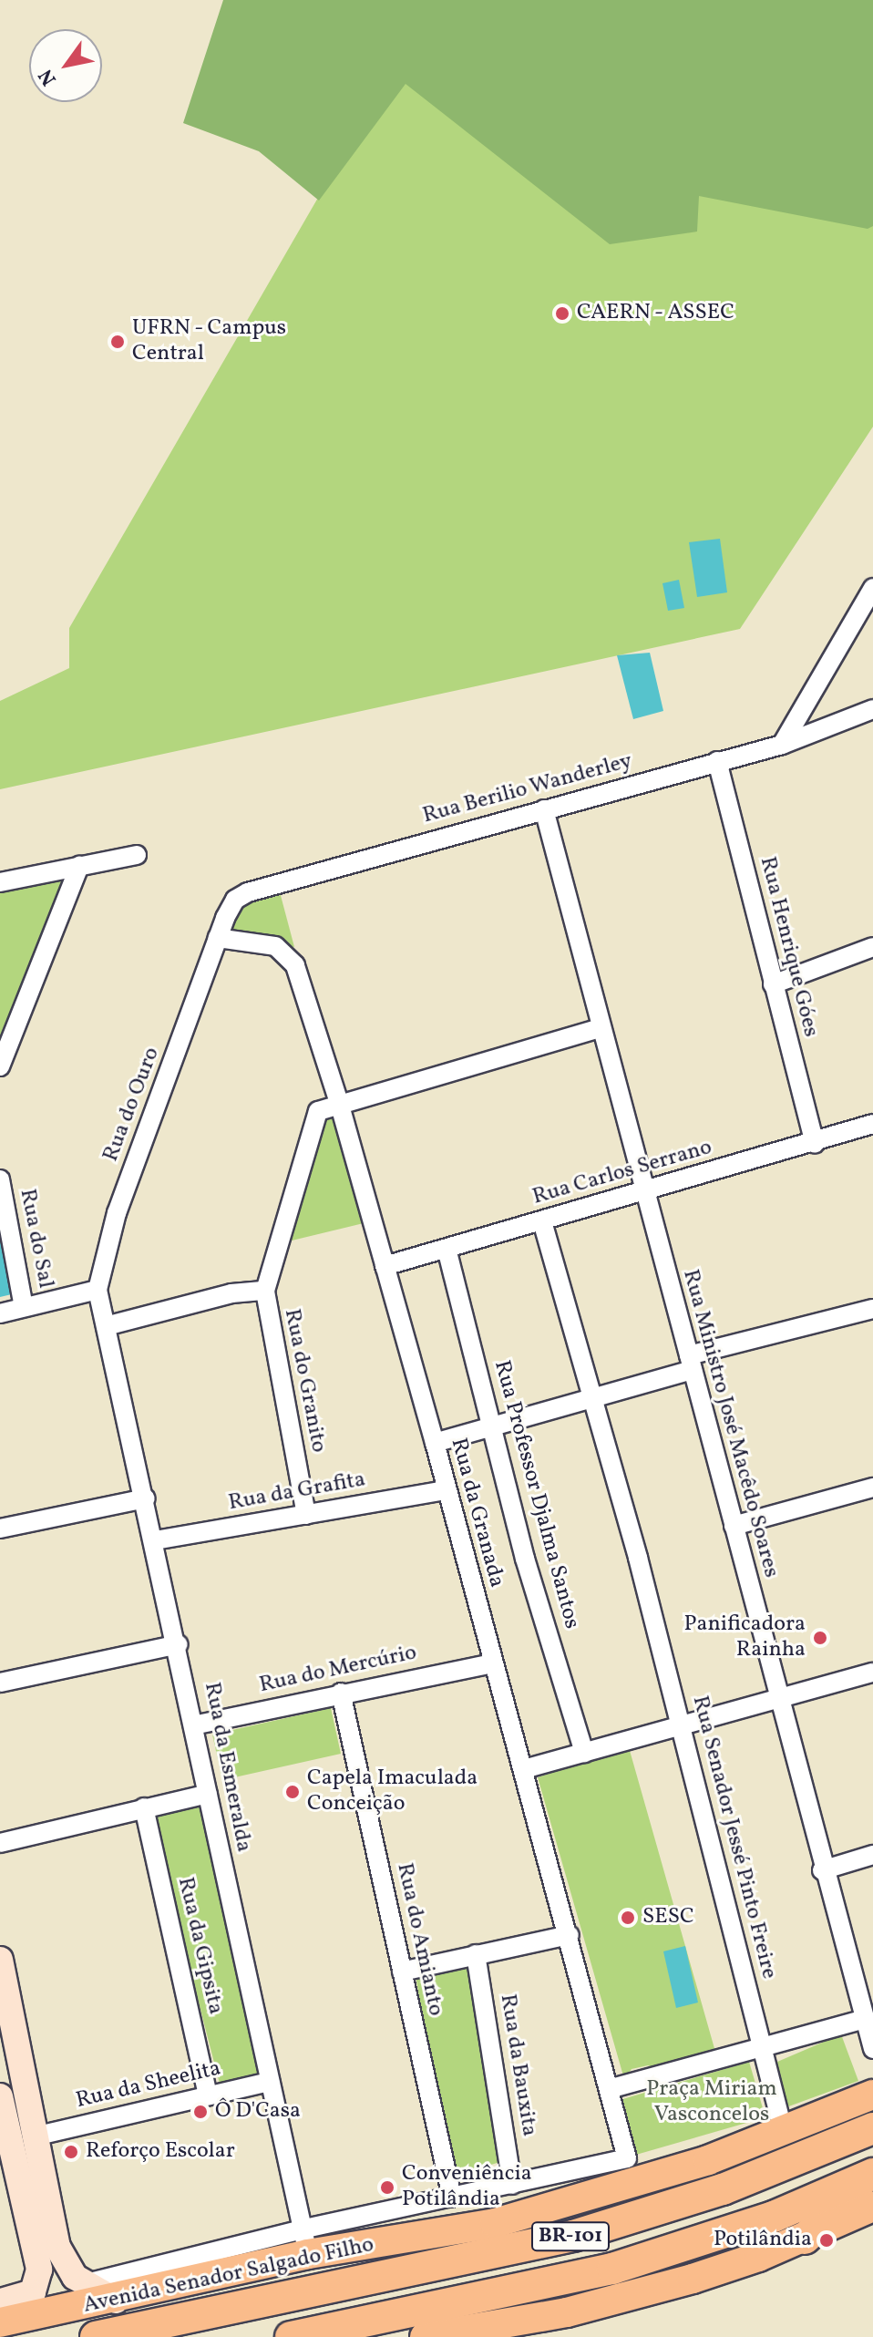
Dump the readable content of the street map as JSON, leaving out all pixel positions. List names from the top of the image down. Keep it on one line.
{"streets":{"highway":["BR-101","Avenida Senador Salgado Filho"],"street":["Rua Berilio Wanderley","Rua Henrique Góes","Rua do Ouro","Rua Carlos Serrano","Rua do Sal","Rua do Granito","Rua Ministro José Macêdo Soares","Rua da Grafita","Rua Professor Djalma Santos","Rua da Granada","Rua do Mercúrio","Rua da Esmeralda","Rua Senador Jessé Pinto Freire","Rua do Amianto","Rua da Gipsita","Rua da Bauxita","Rua da Sheelita"]},"crossings":[["Rua Berilio Wanderley","Rua Henrique Góes"],["Rua Berilio Wanderley","Rua do Ouro"],["Rua Berilio Wanderley","Rua Ministro José Macêdo Soares"],["Rua Berilio Wanderley","Rua da Granada"],["Rua Henrique Góes","Rua Carlos Serrano"],["Rua do Ouro","Rua da Granada"],["Rua do Ouro","Rua da Esmeralda"],["Rua Carlos Serrano","Rua Ministro José Macêdo Soares"],["Rua Carlos Serrano","Rua Professor Djalma Santos"],["Rua Carlos Serrano","Rua da Granada"],["Rua Carlos Serrano","Rua Senador Jessé Pinto Freire"],["Rua do Granito","Rua da Grafita"],["Rua do Granito","Rua da Granada"],["Rua da Grafita","Rua da Granada"],["Rua da Grafita","Rua da Esmeralda"],["Rua da Granada","Rua do Mercúrio"],["Rua da Granada","Avenida Senador Salgado Filho"],["Rua do Mercúrio","Rua da Esmeralda"],["Rua do Mercúrio","Rua do Amianto"],["Rua da Esmeralda","Rua da Sheelita"],["Rua da Esmeralda","Avenida Senador Salgado Filho"],["Rua Senador Jessé Pinto Freire","Avenida Senador Salgado Filho"],["Rua do Amianto","Avenida Senador Salgado Filho"],["Rua da Gipsita","Rua da Sheelita"],["Rua da Bauxita","Avenida Senador Salgado Filho"]],"parks":["Praça Miriam Vasconcelos"],"places":["CAERN - ASSEC","UFRN - Campus Central","Panificadora Rainha","Capela Imaculada Conceição","SESC","Ô D'Casa","Reforço Escolar","Conveniência Potilândia","Potilândia"],"north":"bottom left"}
